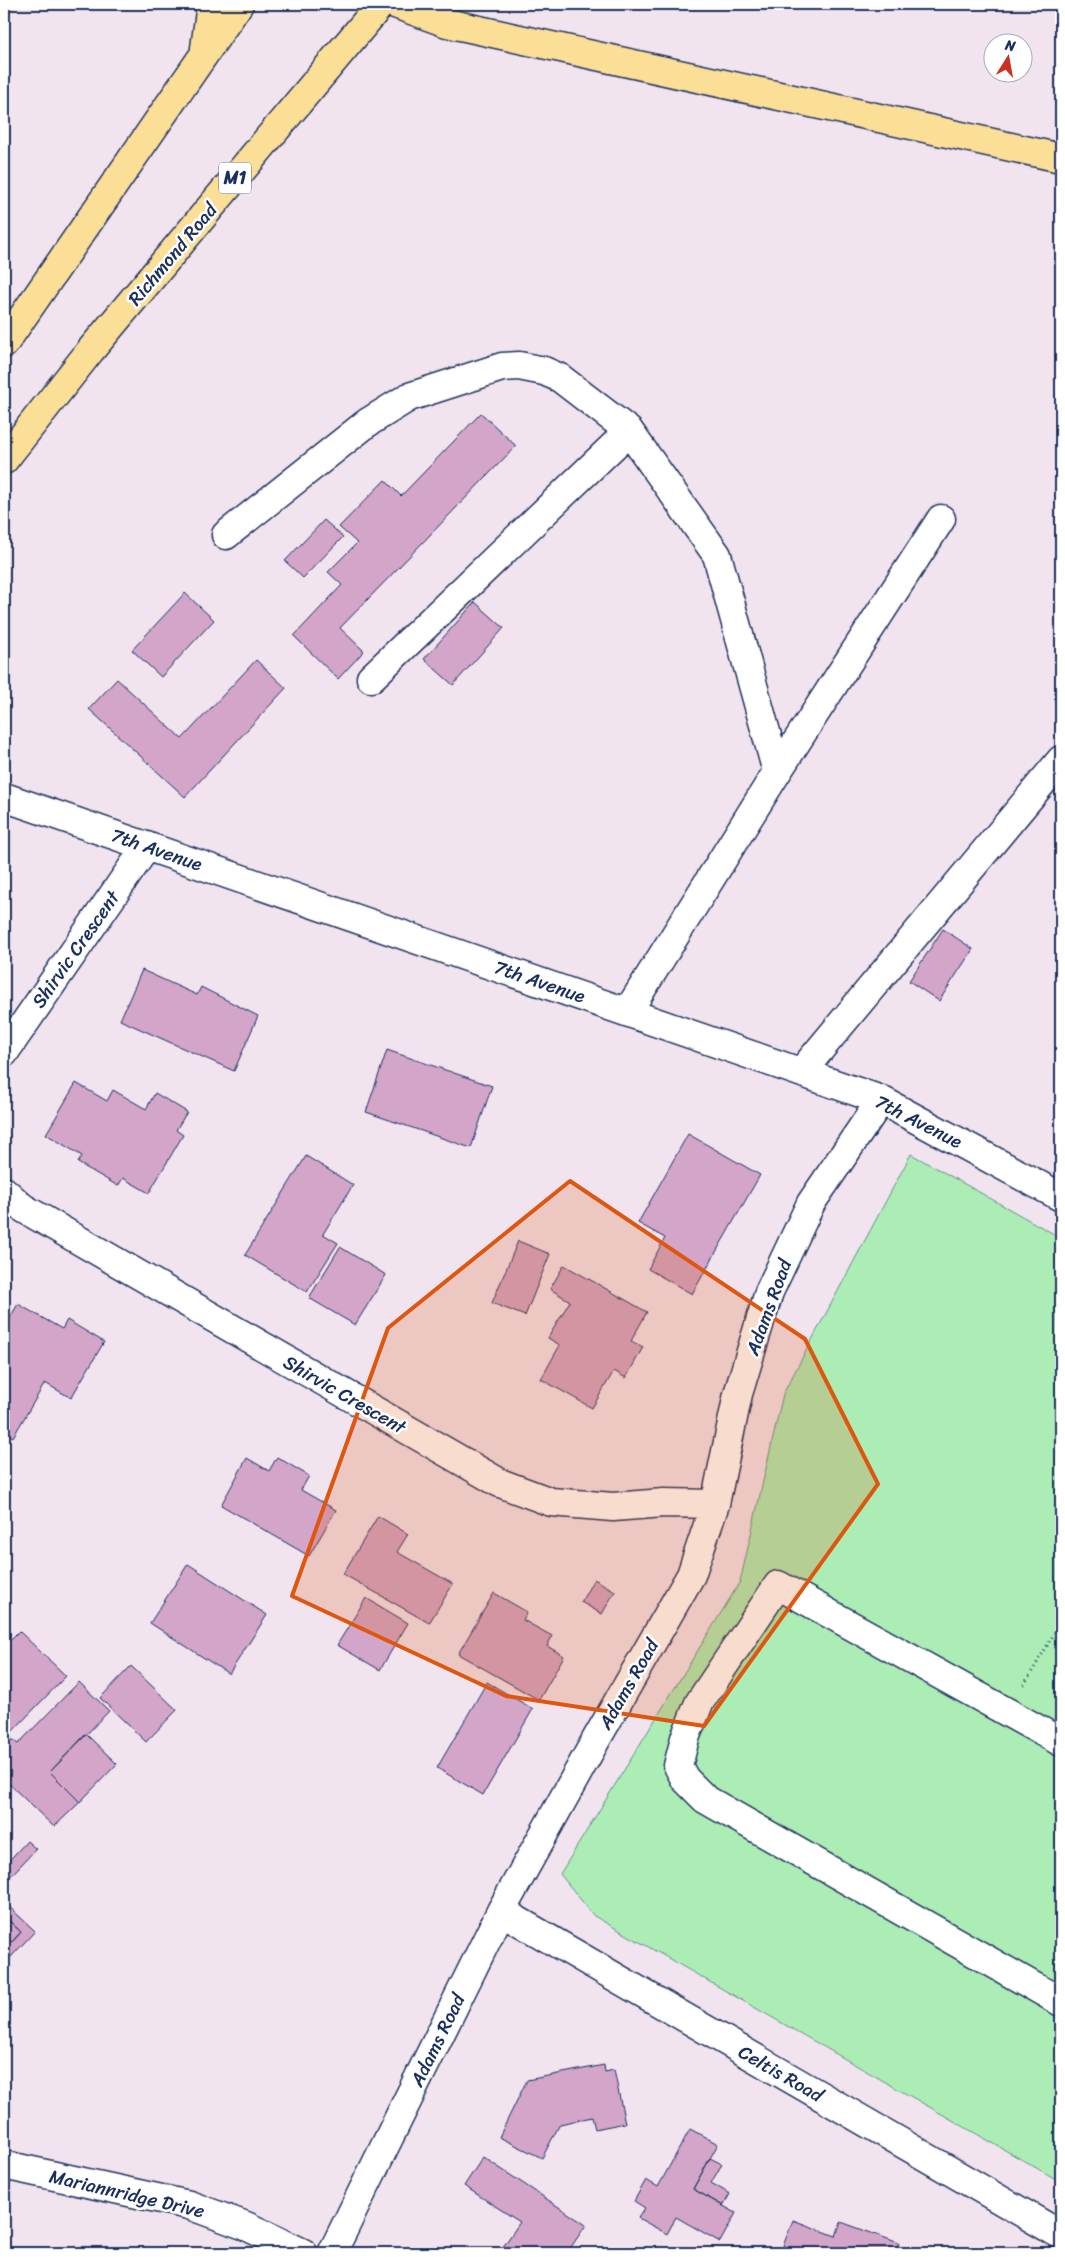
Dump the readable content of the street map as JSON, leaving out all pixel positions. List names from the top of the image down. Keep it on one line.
{"streets":{"highway":["M1","Richmond Road"],"street":["7th Avenue","Shirvic Crescent","Adams Road","Celtis Road","Mariannridge Drive"]},"crossings":[["7th Avenue","Shirvic Crescent"],["7th Avenue","Adams Road"],["Shirvic Crescent","Adams Road"],["Adams Road","Celtis Road"]],"north":"top"}
